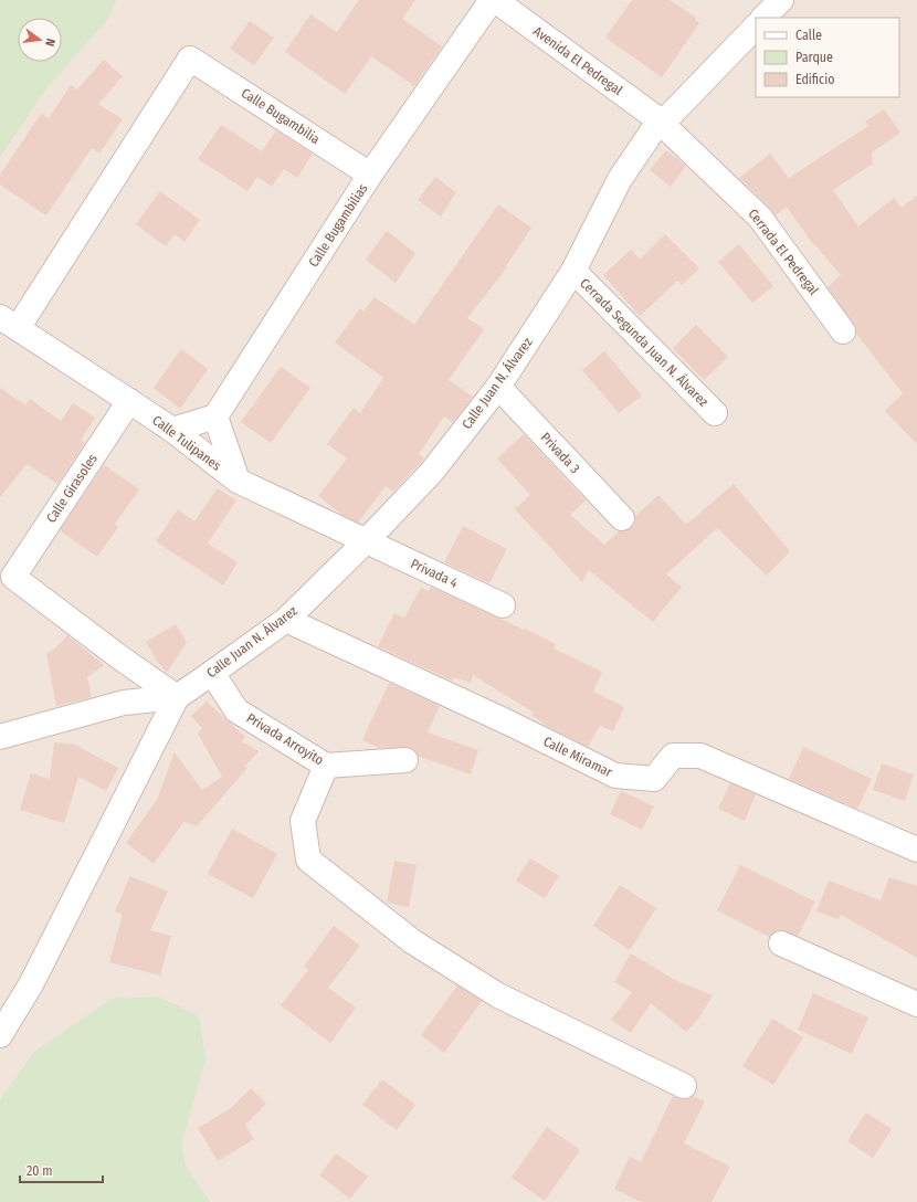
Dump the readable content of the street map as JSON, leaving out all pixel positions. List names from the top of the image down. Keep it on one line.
{"streets":{"street":["Avenida El Pedregal","Calle Bugambilia","Calle Bugambilias","Cerrada El Pedregal","Cerrada Segunda Juan N. Álvarez","Calle Juan N. Álvarez","Calle Tulipanes","Privada 3","Calle Girasoles","Privada 4","Privada Arroyito","Calle Miramar"]},"crossings":[["Avenida El Pedregal","Cerrada El Pedregal"],["Avenida El Pedregal","Calle Juan N. Álvarez"],["Calle Bugambilia","Calle Bugambilias"],["Calle Bugambilia","Calle Tulipanes"],["Cerrada El Pedregal","Calle Juan N. Álvarez"],["Cerrada Segunda Juan N. Álvarez","Calle Juan N. Álvarez"],["Calle Juan N. Álvarez","Calle Tulipanes"],["Calle Juan N. Álvarez","Privada 3"],["Calle Juan N. Álvarez","Calle Girasoles"],["Calle Juan N. Álvarez","Privada 4"],["Calle Juan N. Álvarez","Privada Arroyito"],["Calle Juan N. Álvarez","Calle Miramar"],["Calle Tulipanes","Calle Girasoles"],["Calle Tulipanes","Privada 4"]],"legend":["Calle","Parque","Edificio"],"scale_bar":"20 m","north":"right"}
